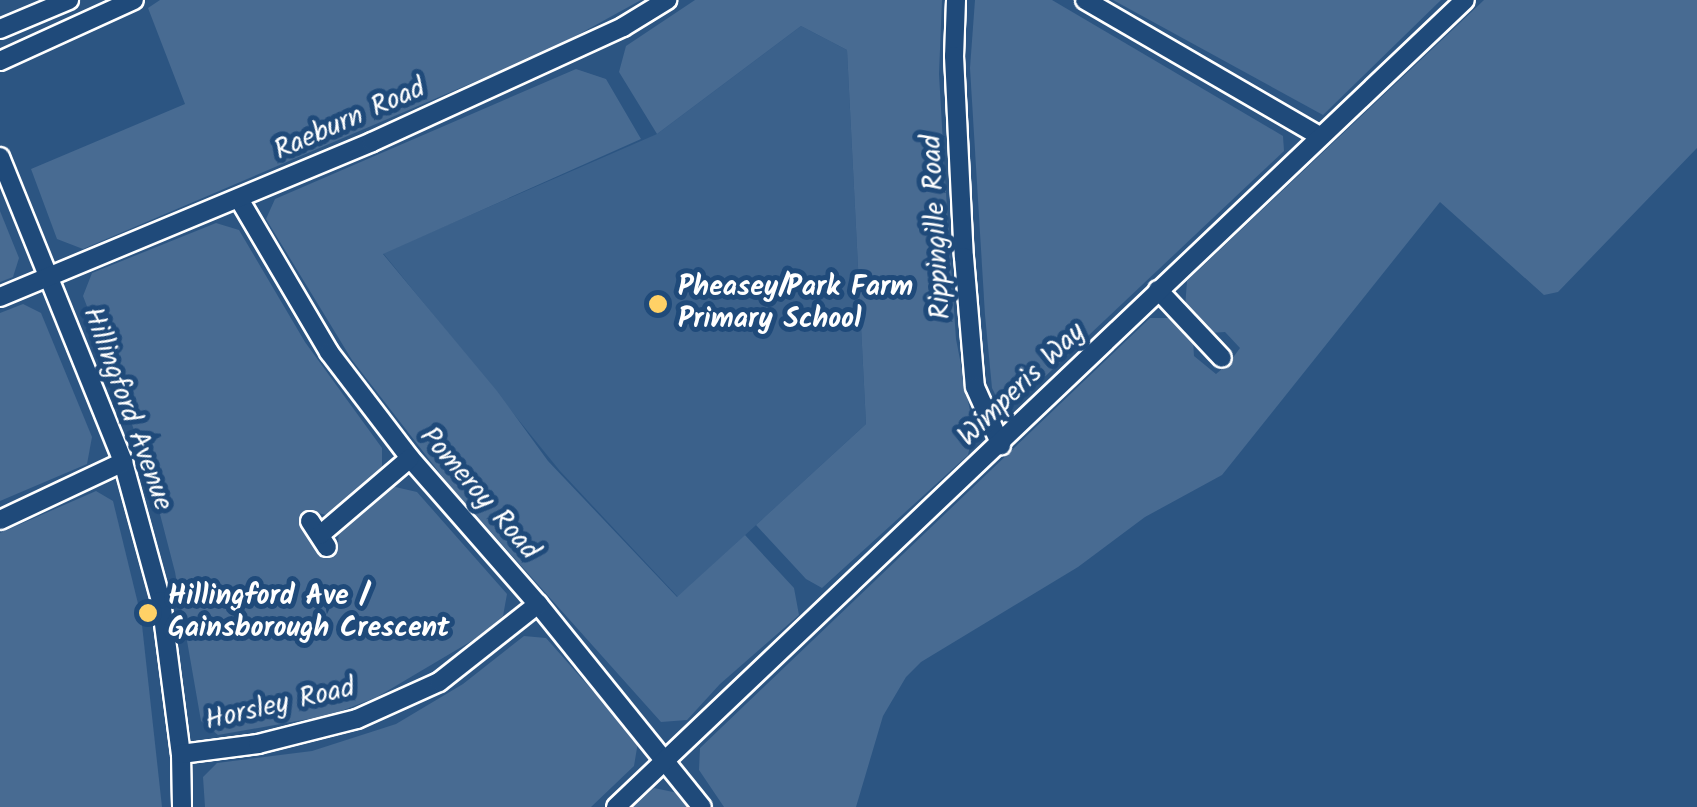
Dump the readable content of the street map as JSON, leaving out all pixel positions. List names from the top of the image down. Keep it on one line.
{"streets":{"street":["Raeburn Road","Rippingille Road","Wimperis Way","Hillingford Avenue","Pomeroy Road","Horsley Road"]},"crossings":[["Raeburn Road","Hillingford Avenue"],["Raeburn Road","Pomeroy Road"],["Rippingille Road","Wimperis Way"],["Wimperis Way","Pomeroy Road"],["Hillingford Avenue","Horsley Road"],["Pomeroy Road","Horsley Road"]],"places":["Pheasey/Park Farm Primary School","Hillingford Ave / Gainsborough Crescent"]}
